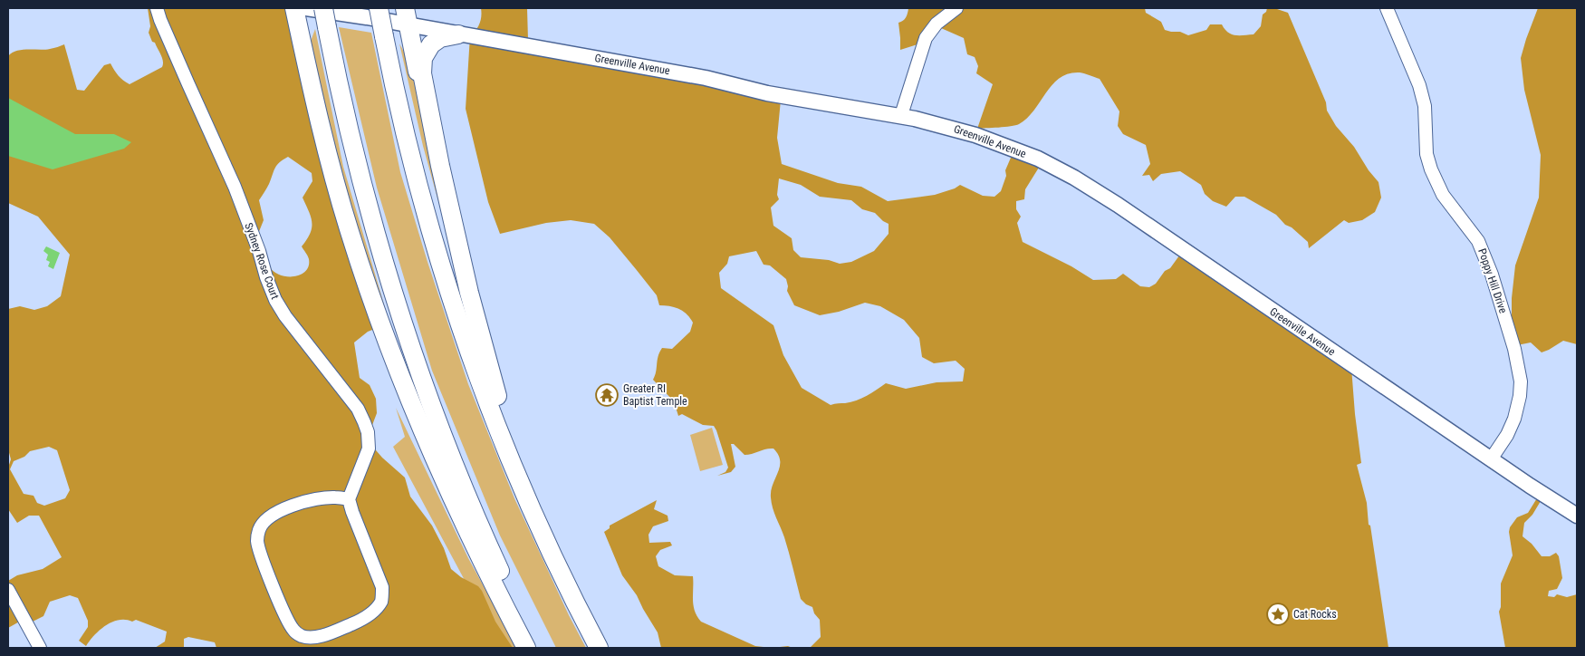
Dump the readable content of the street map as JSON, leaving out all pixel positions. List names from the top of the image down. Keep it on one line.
{"streets":{"main road":["Greenville Avenue"],"street":["Sydney Rose Court","Poppy Hill Drive"]},"crossings":[["Greenville Avenue","Poppy Hill Drive"]],"places":{"temple":["Greater RI Baptist Temple"],"place":["Cat Rocks"]}}
